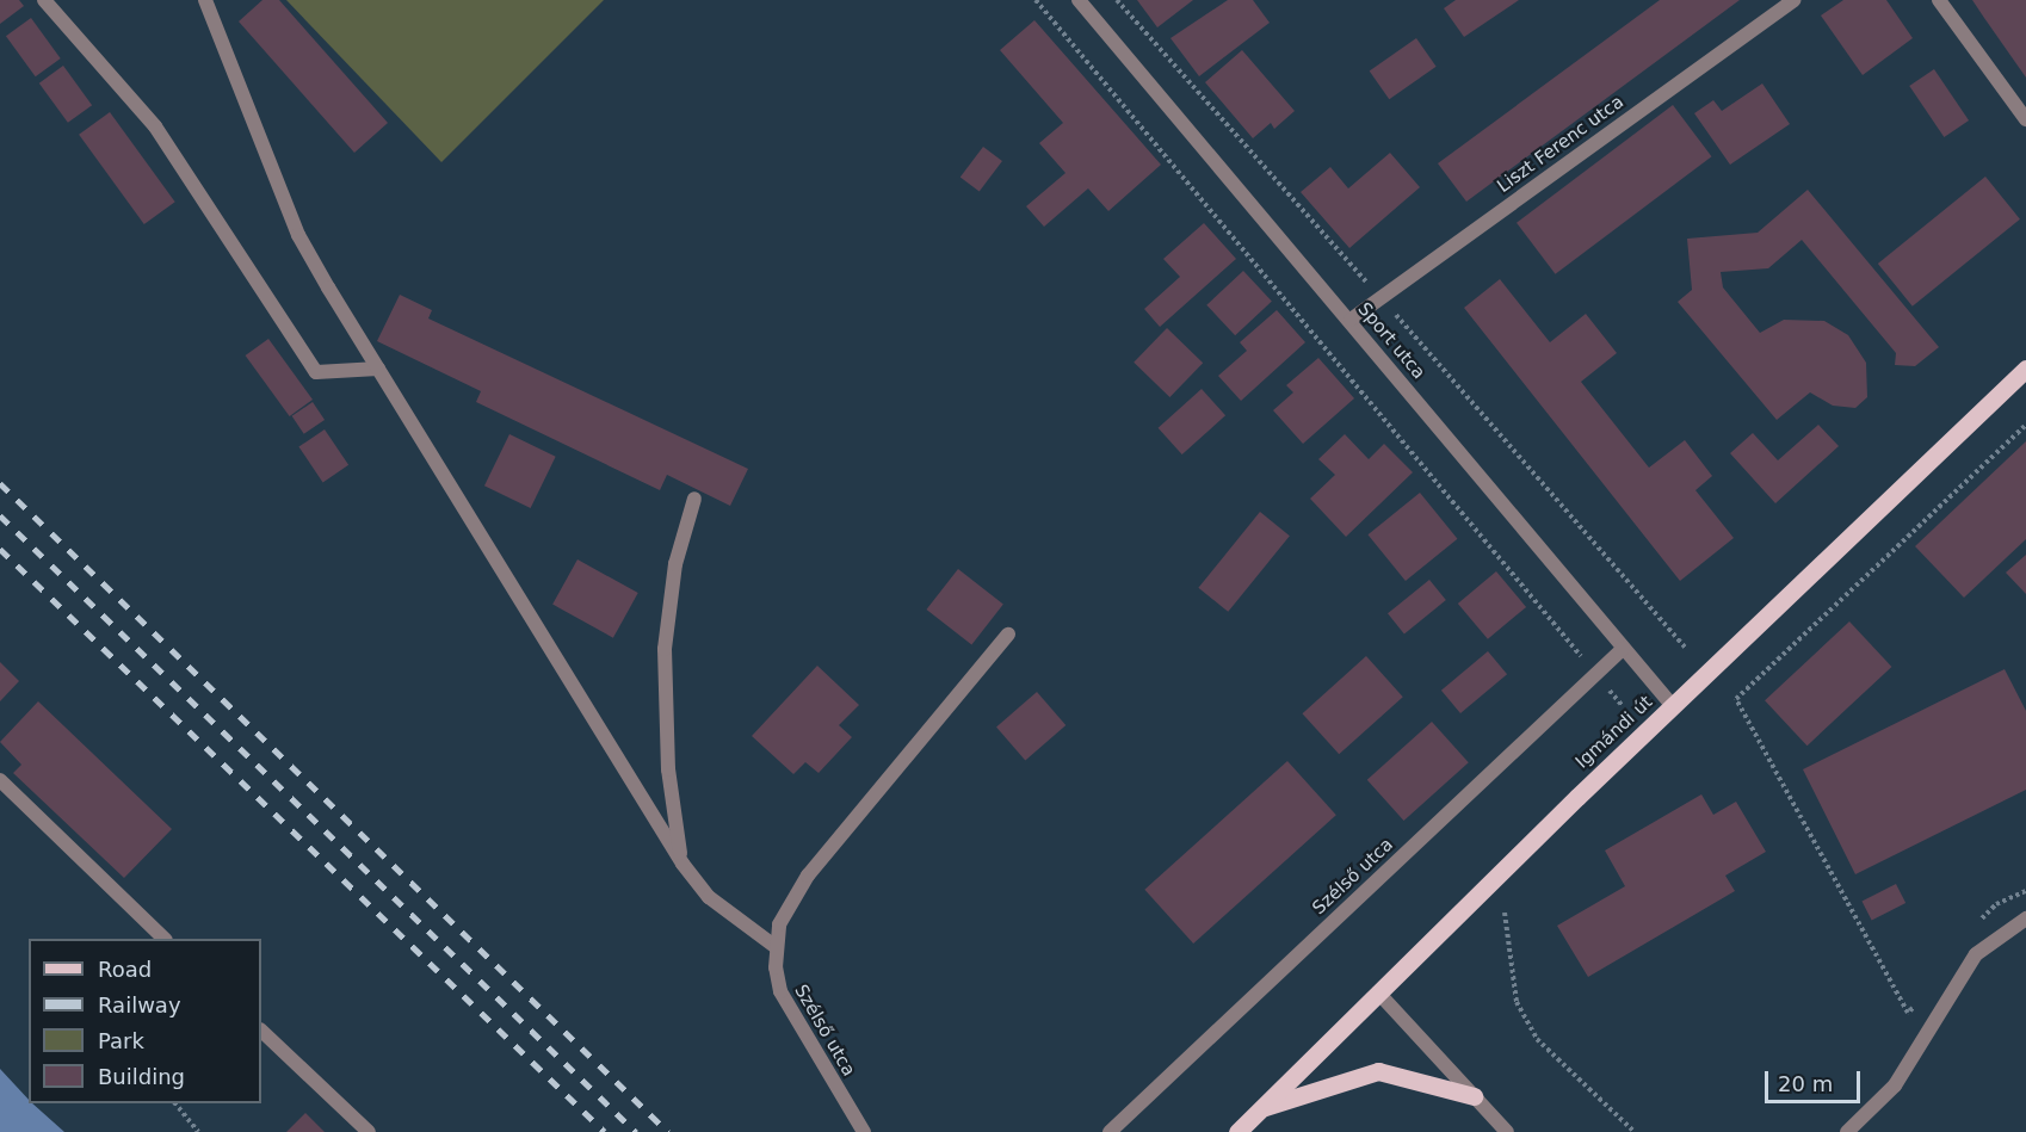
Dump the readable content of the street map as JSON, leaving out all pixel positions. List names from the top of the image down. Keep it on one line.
{"streets":{"main road":["Igmándi út"],"street":["Liszt Ferenc utca","Sport utca","Szélső utca"]},"crossings":[["Liszt Ferenc utca","Sport utca"],["Sport utca","Igmándi út"],["Sport utca","Szélső utca"]],"legend":["Road","Railway","Park","Building"],"scale_bar":"20 m"}
